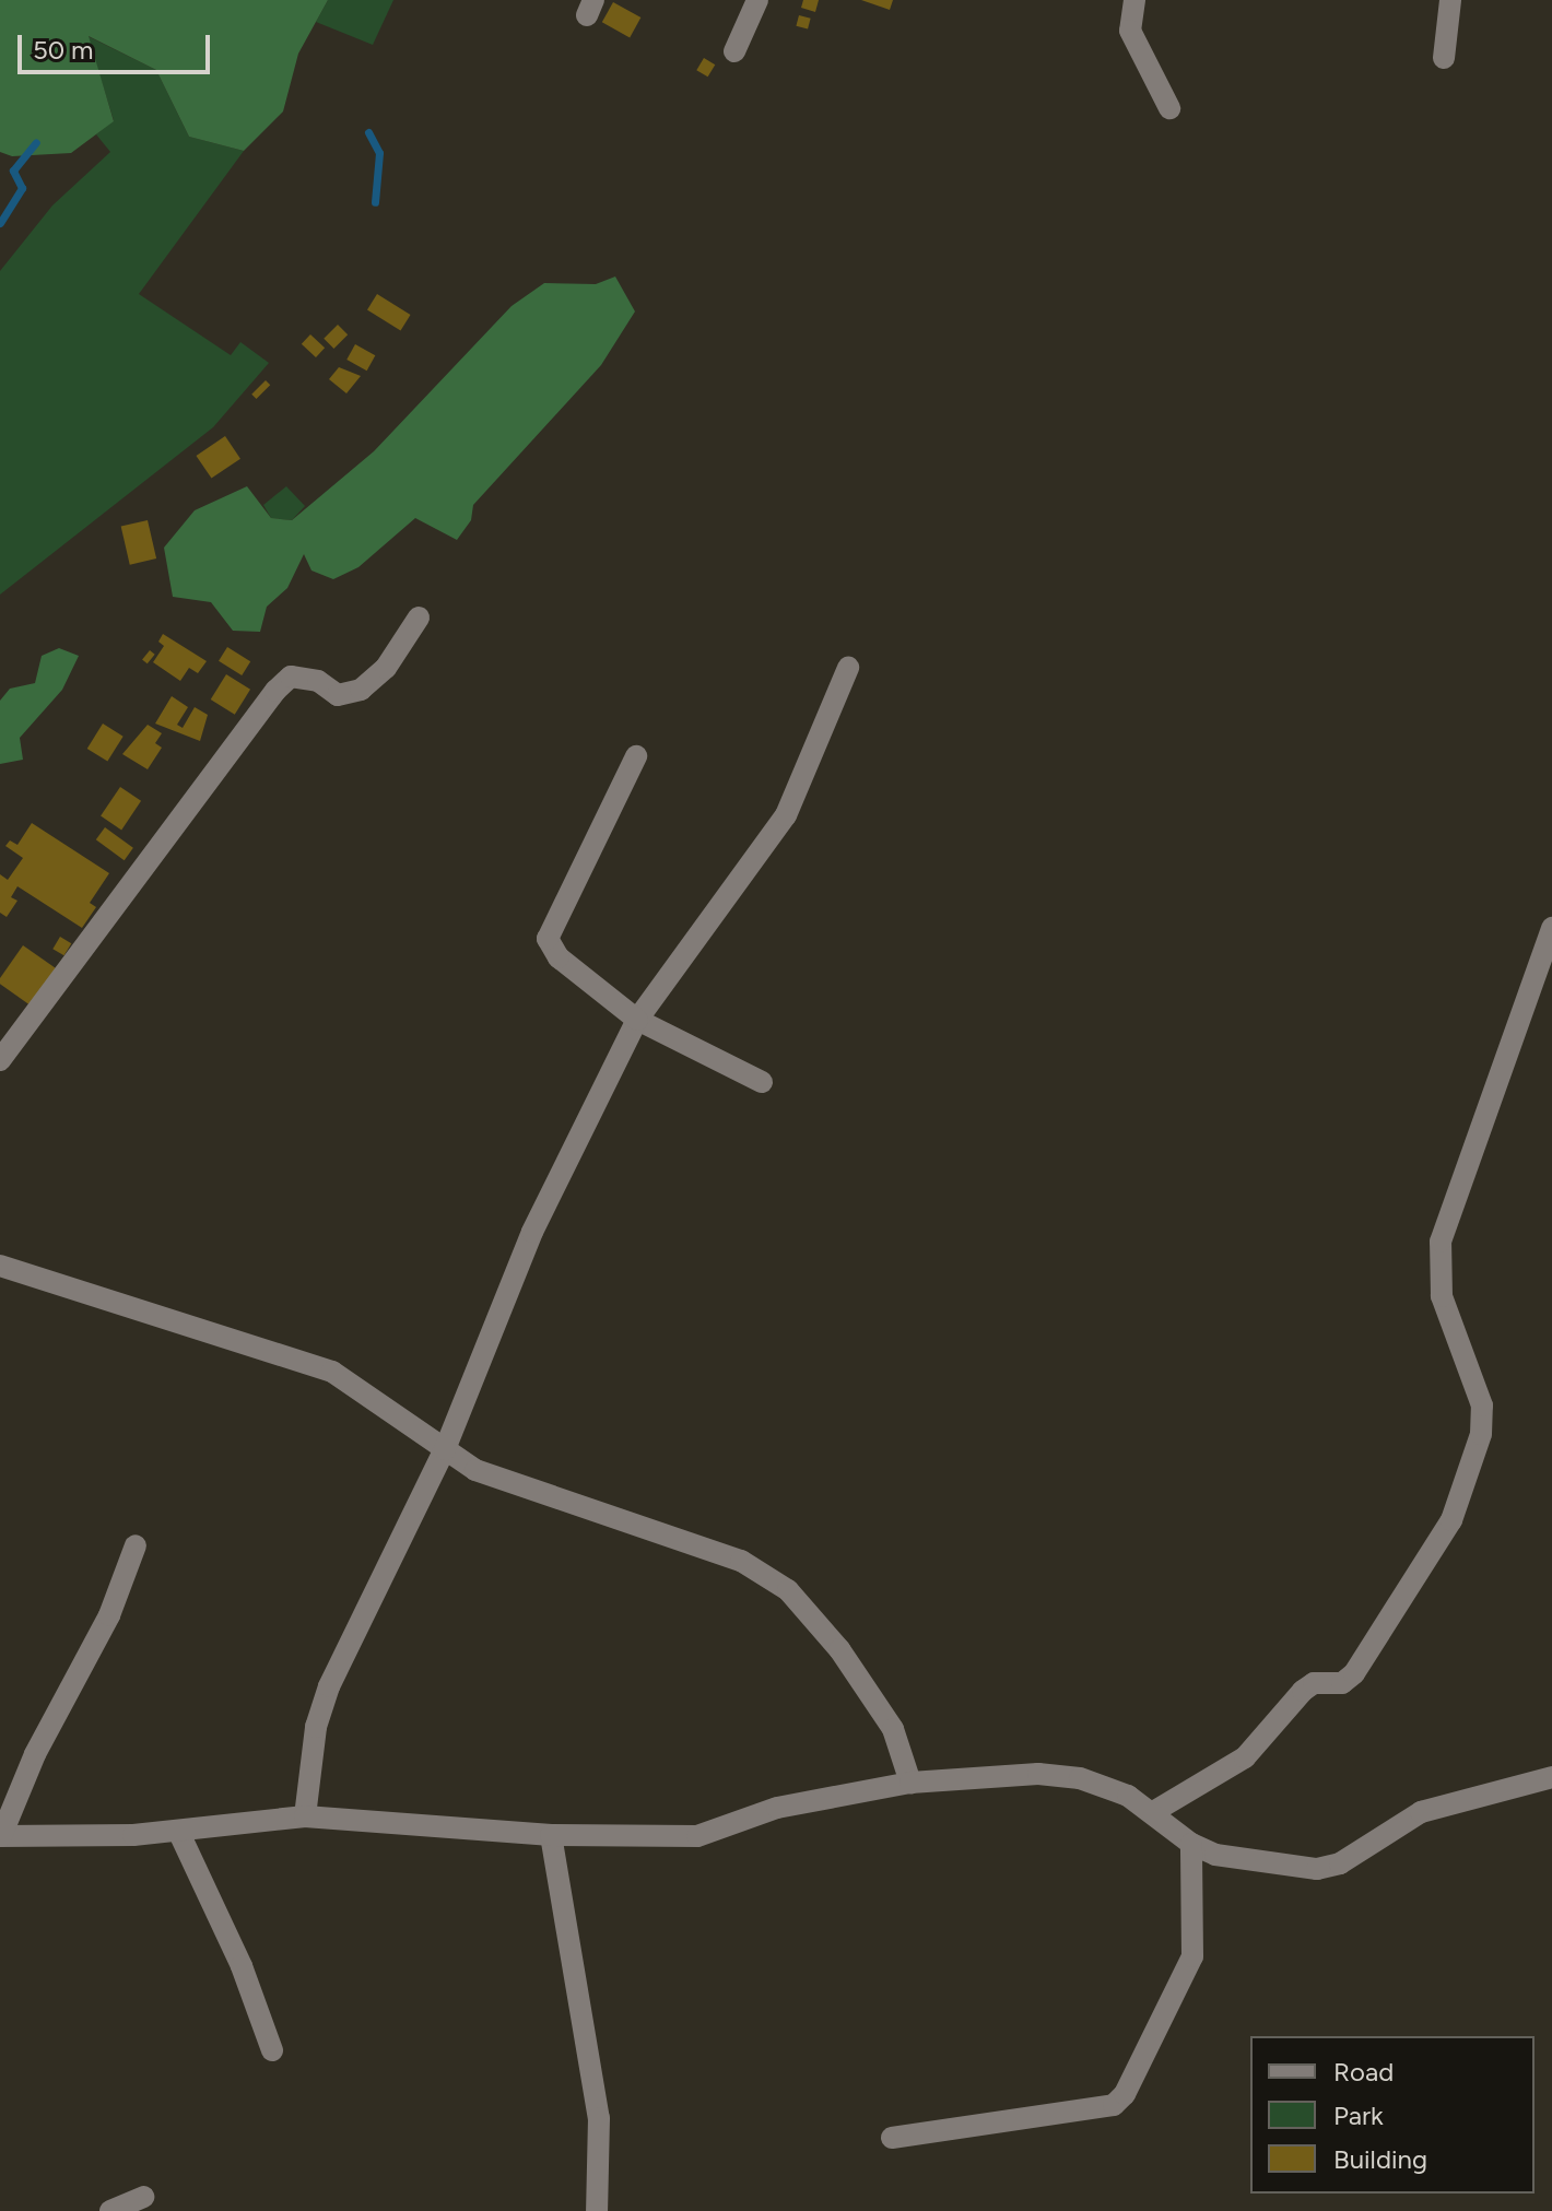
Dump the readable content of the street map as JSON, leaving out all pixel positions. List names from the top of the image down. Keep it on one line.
{"legend":["Road","Park","Building"],"scale_bar":"50 m"}
